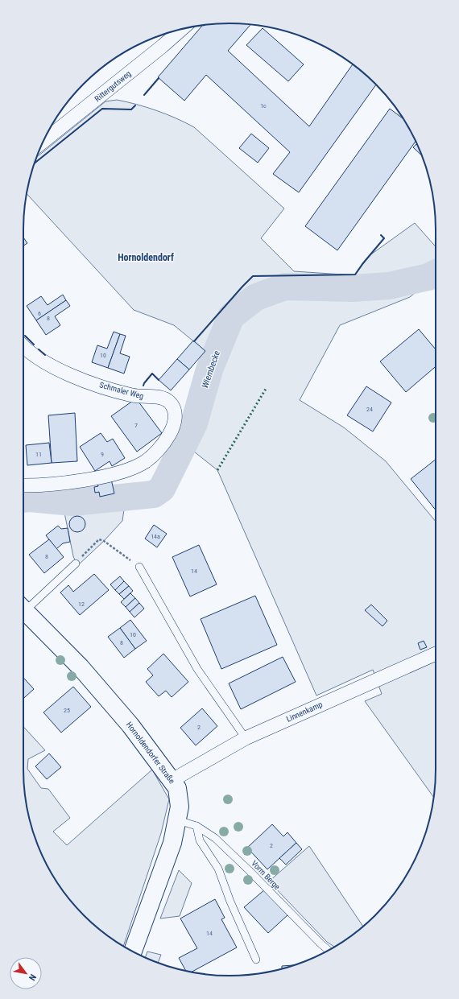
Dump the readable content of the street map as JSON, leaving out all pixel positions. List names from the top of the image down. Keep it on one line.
{"streets":{"street":["Rittergutsweg","Schmaler Weg","Linnenkamp","Hornoldendorfer Straße"],"lane":["Vorm Berge"]},"crossings":[["Linnenkamp","Hornoldendorfer Straße"],["Hornoldendorfer Straße","Vorm Berge"]],"districts":["Hornoldendorf"],"water":["Wiembecke"],"house_numbers":["1c","6","8","10","24","7","11","9","14a","8","14","12","10","8","25","2","2","14"],"north":"bottom right"}
